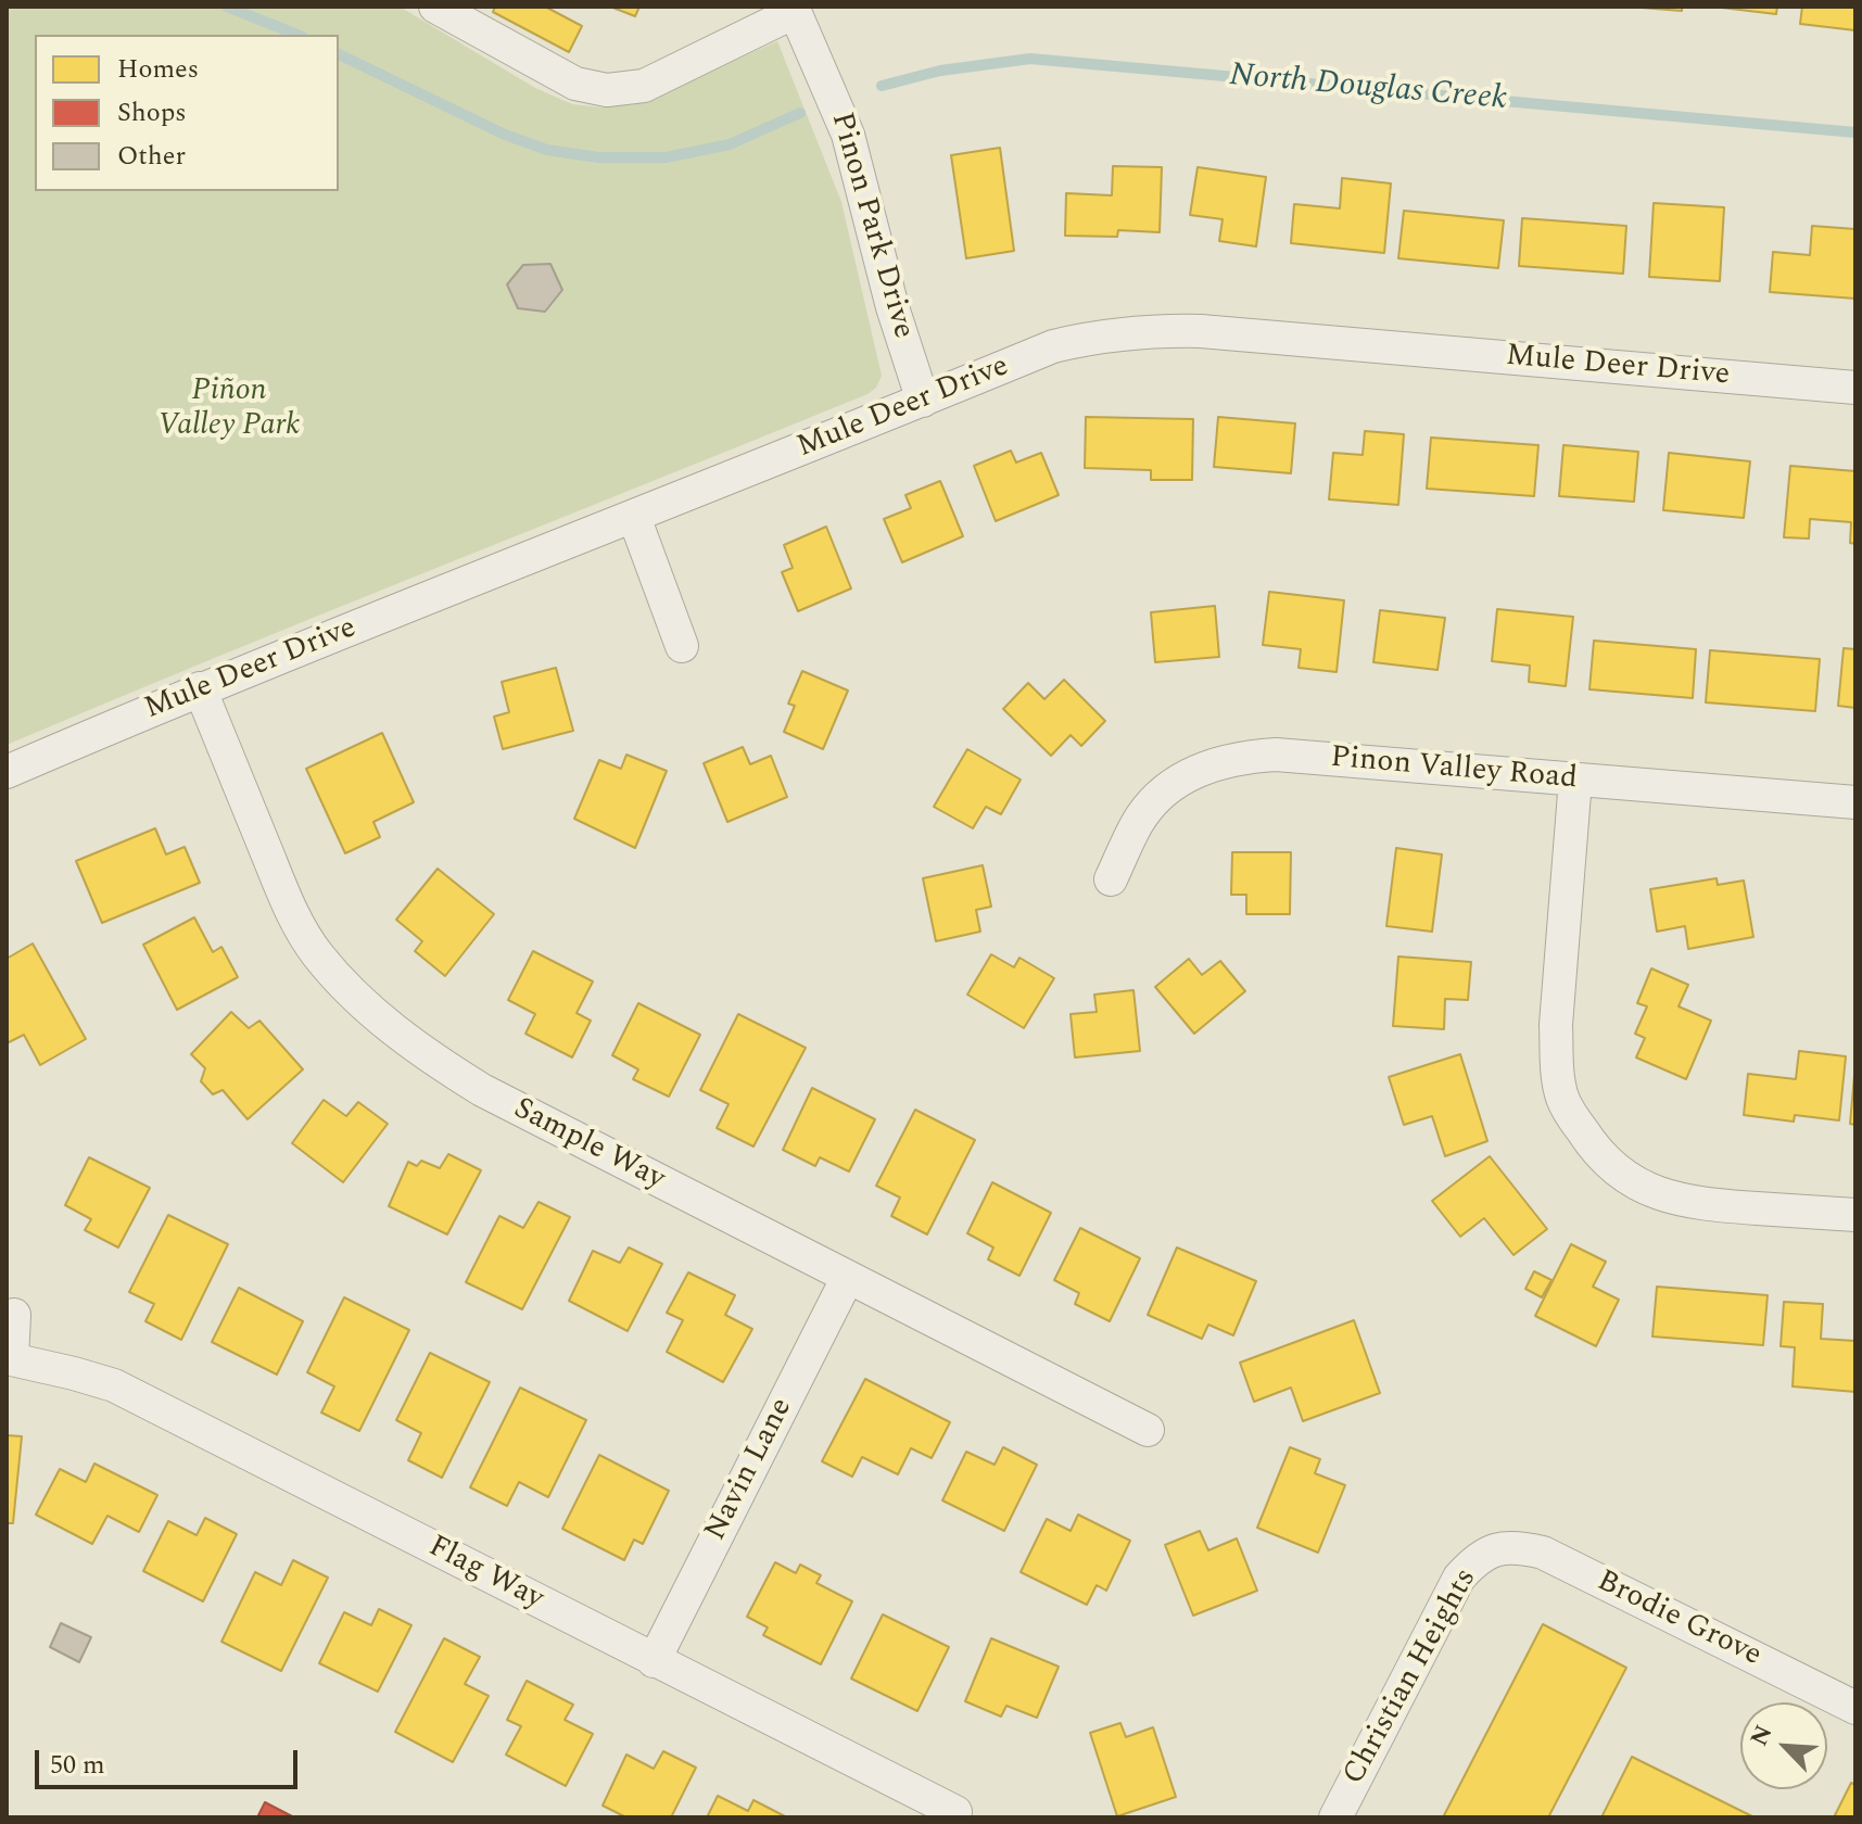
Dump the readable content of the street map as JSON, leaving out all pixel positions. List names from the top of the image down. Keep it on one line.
{"streets":{"street":["Pinon Park Drive","Mule Deer Drive","Pinon Valley Road","Sample Way","Navin Lane","Flag Way","Brodie Grove","Christian Heights"]},"crossings":[["Pinon Park Drive","Mule Deer Drive"],["Mule Deer Drive","Sample Way"],["Sample Way","Navin Lane"],["Navin Lane","Flag Way"],["Brodie Grove","Christian Heights"]],"water":["North Douglas Creek"],"parks":["Piñon Valley Park"],"legend":["Homes","Shops","Other"],"scale_bar":"50 m","north":"top left"}
